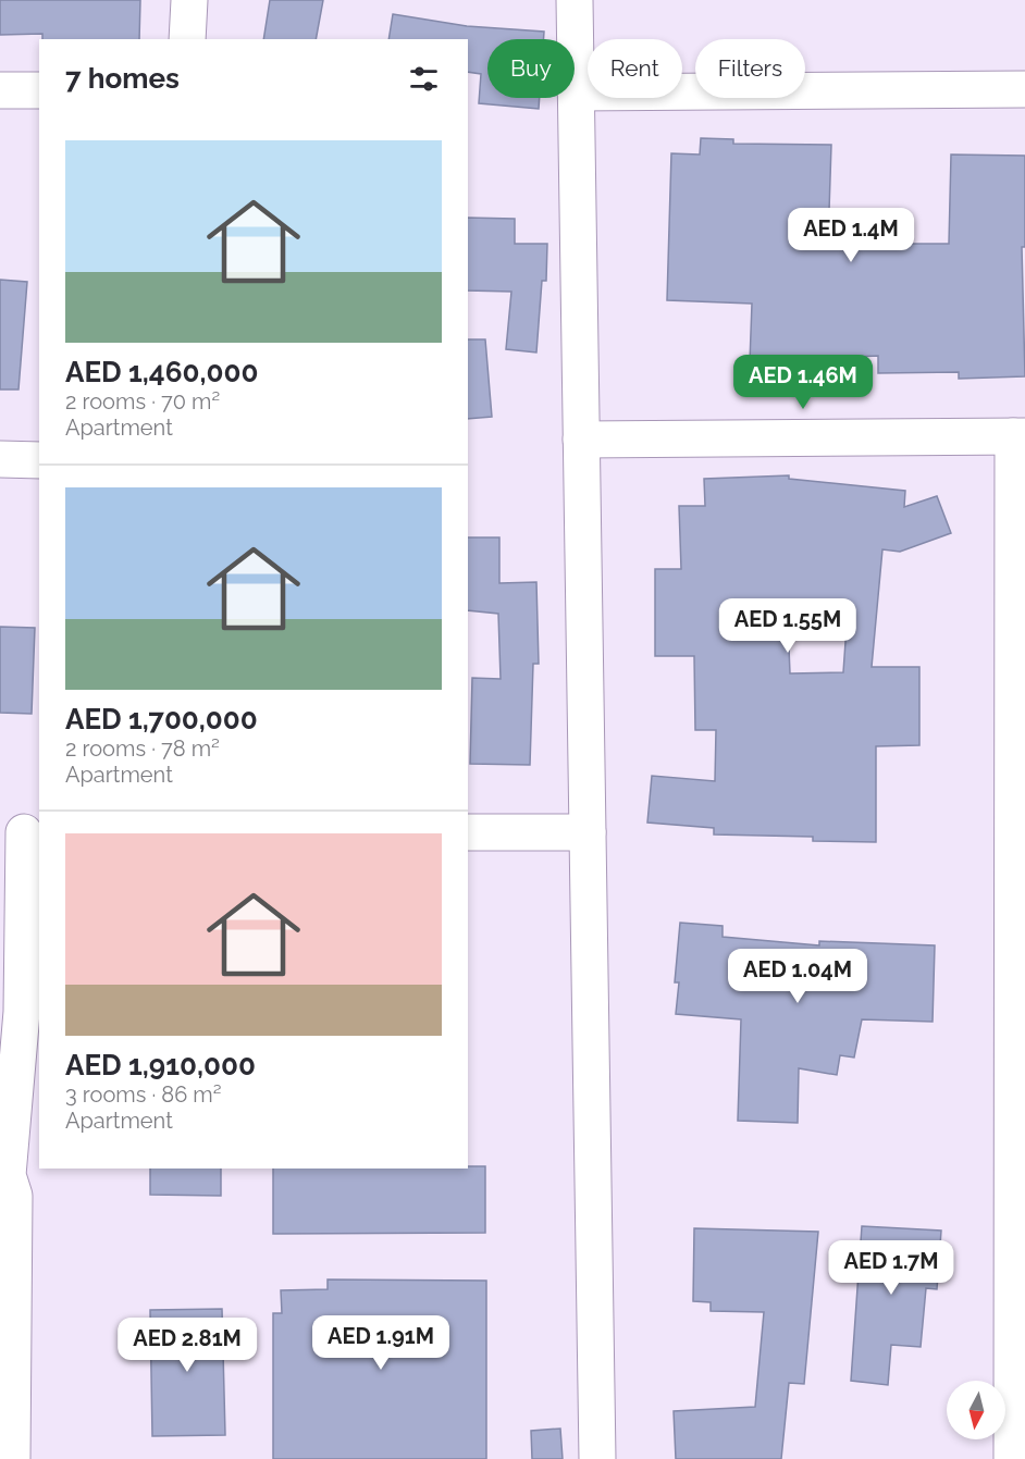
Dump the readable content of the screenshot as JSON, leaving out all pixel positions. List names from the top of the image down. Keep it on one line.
{"north":"bottom","page":{"chip":["Buy","Rent","Filters"],"heading":"7 homes","list":[{"name":"AED 1,460,000","note":"2 rooms · 70 m² · Apartment"},{"name":"AED 1,700,000","note":"2 rooms · 78 m² · Apartment"},{"name":"AED 1,910,000","note":"3 rooms · 86 m² · Apartment"}],"price":["AED 1.4M","AED 1.46M","AED 1.55M","AED 1.04M","AED 1.7M","AED 1.91M","AED 2.81M"]}}
